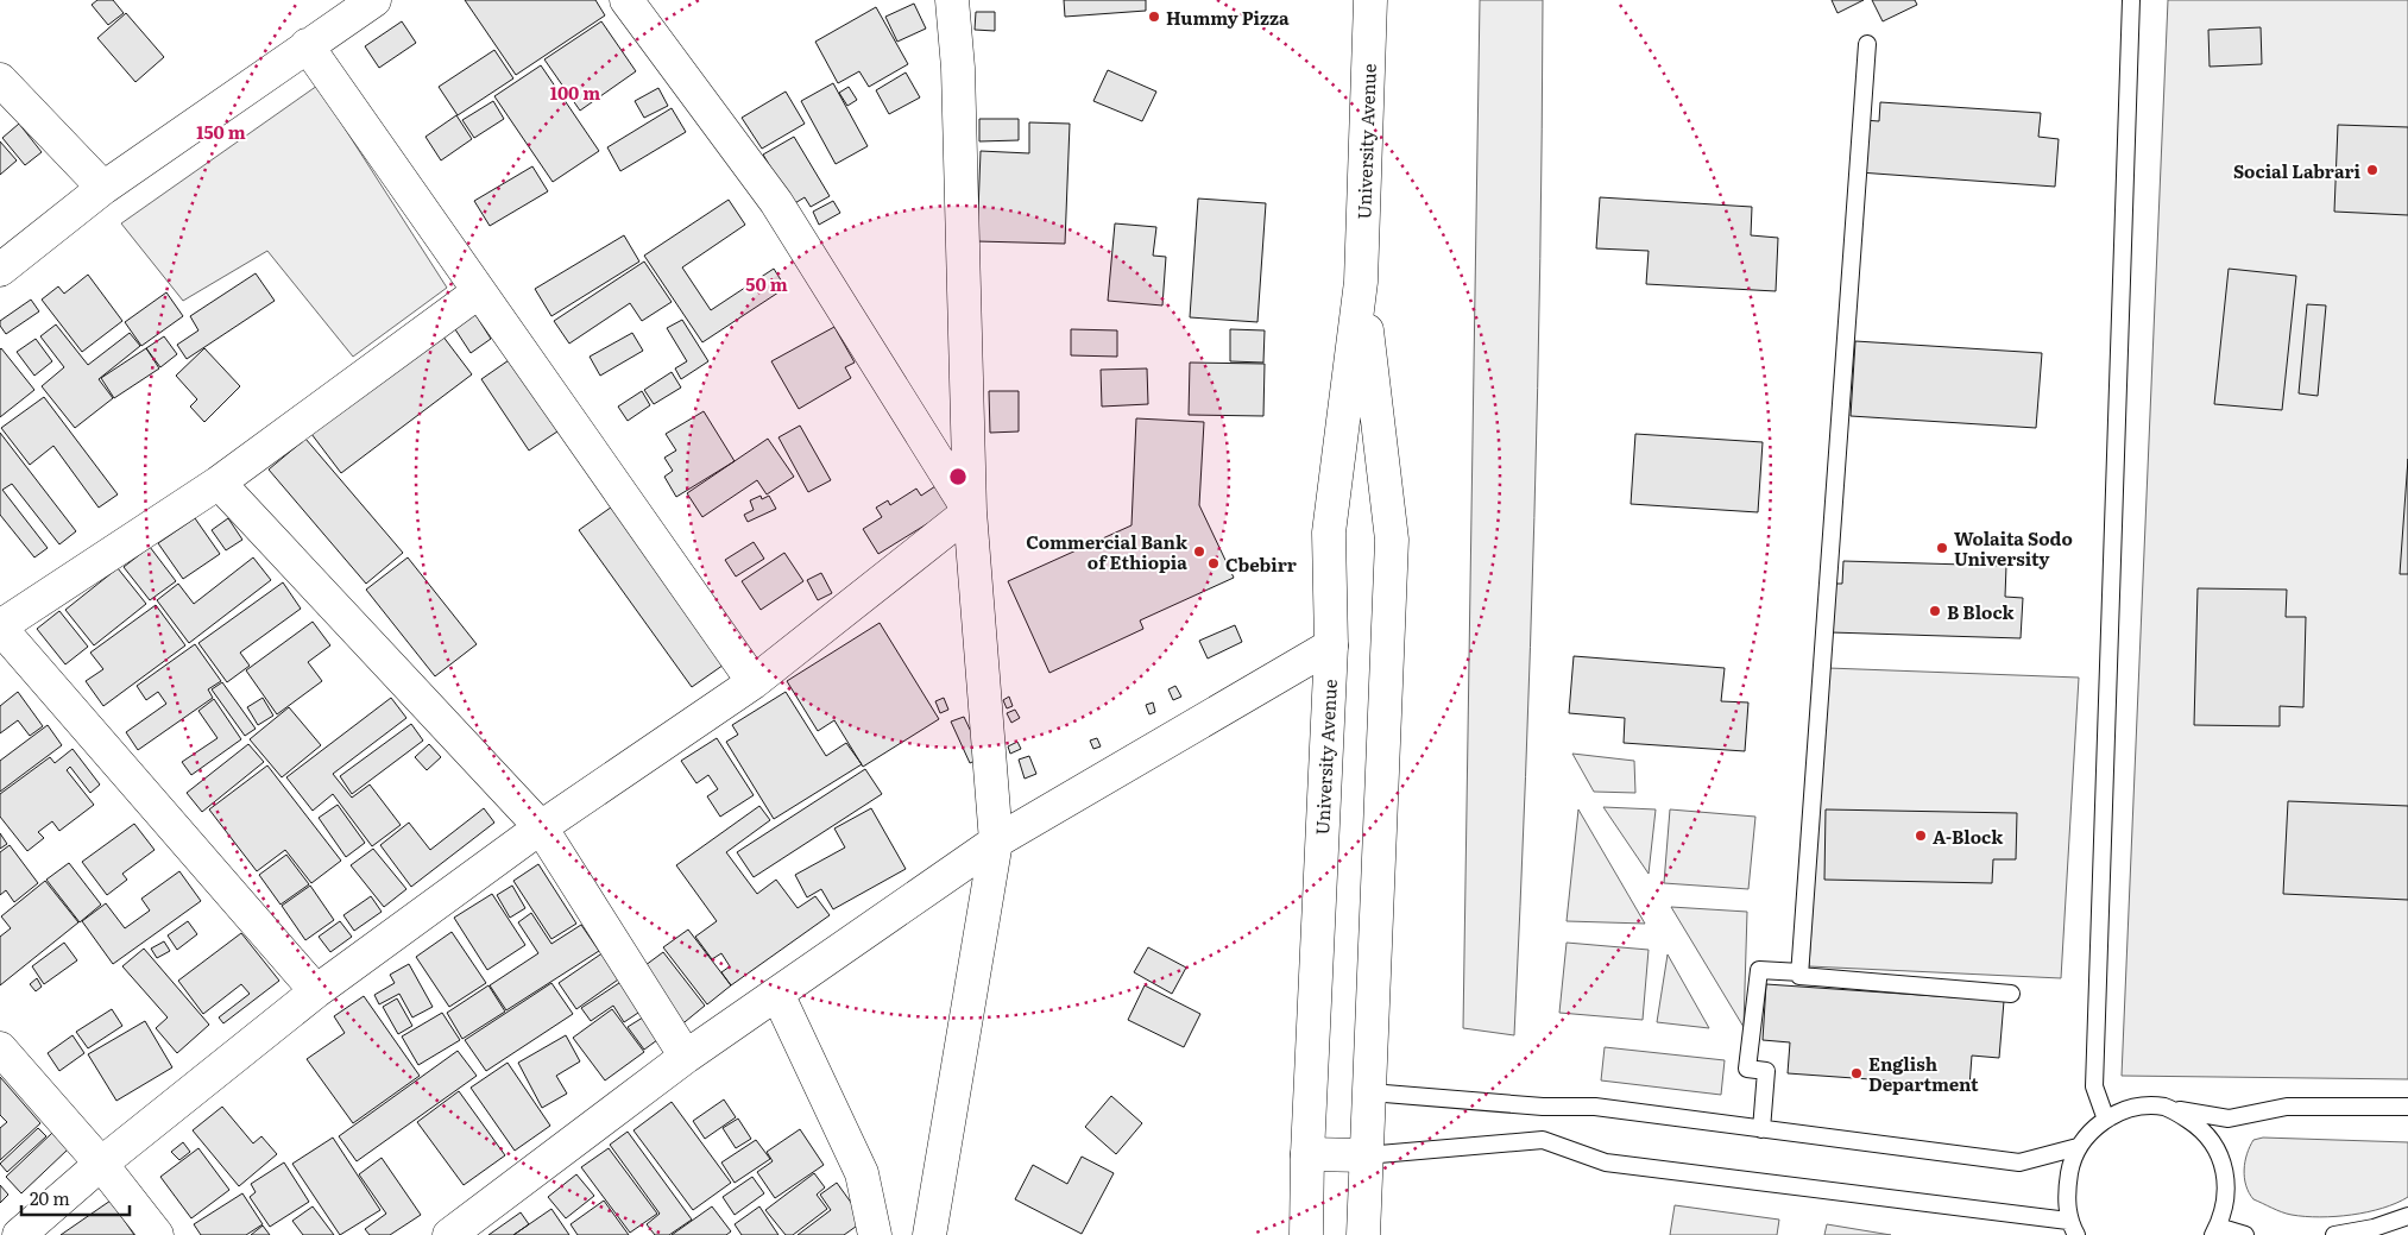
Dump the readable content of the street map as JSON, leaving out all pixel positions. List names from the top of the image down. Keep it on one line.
{"streets":{"main road":["University Avenue"]},"places":["Hummy Pizza","Social Labrari","Wolaita Sodo University","Commercial Bank of Ethiopia","Cbebirr","B Block","A-Block","English Department"],"scale_bar":"20 m","rings":["100 m","150 m","50 m"]}
